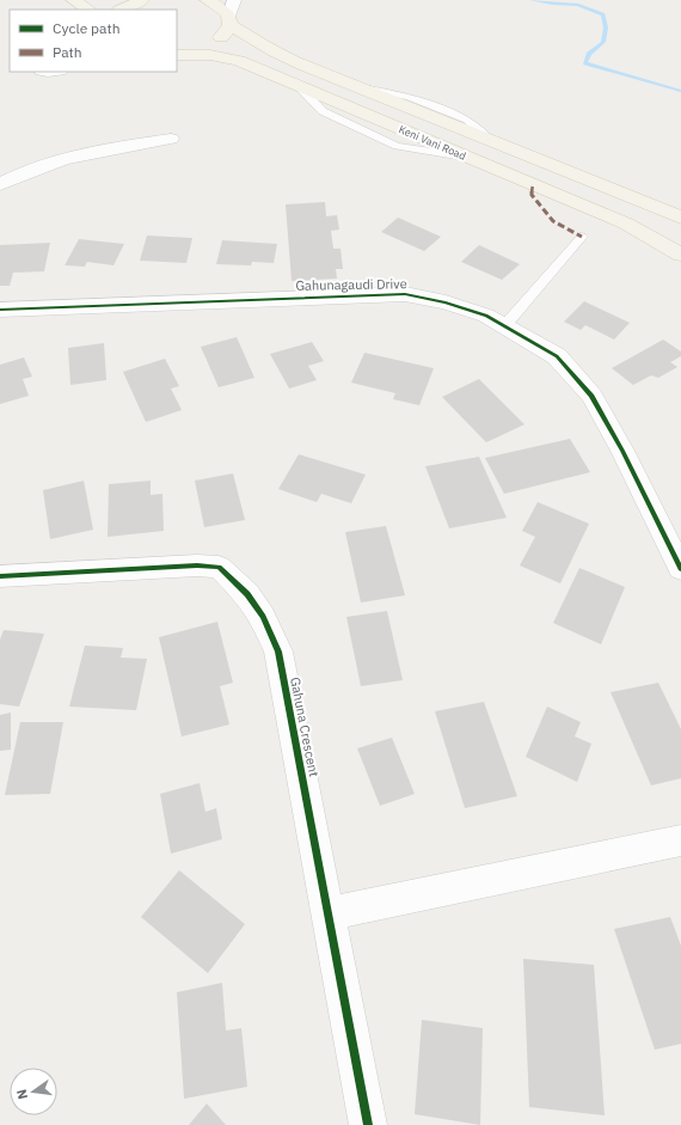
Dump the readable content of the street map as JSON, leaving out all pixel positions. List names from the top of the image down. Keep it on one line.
{"streets":{"main road":["Keni Vani Road"],"street":["Gahunagaudi Drive","Gahuna Crescent"]},"legend":["Cycle path","Path"],"north":"left"}
